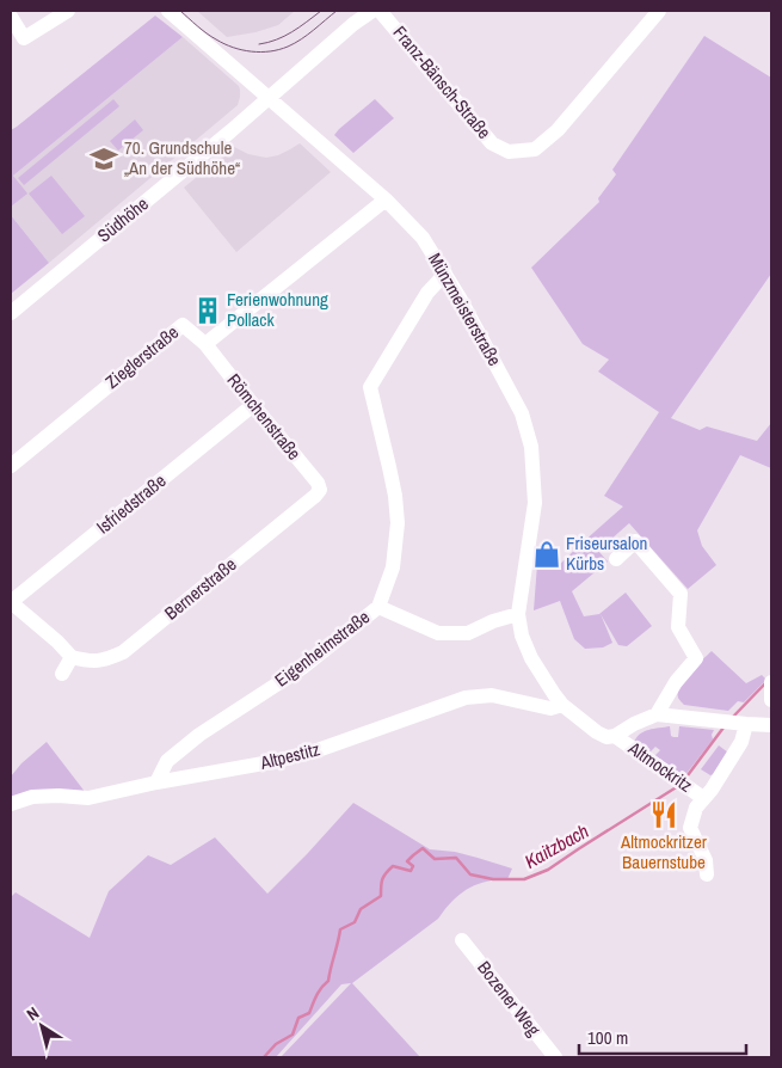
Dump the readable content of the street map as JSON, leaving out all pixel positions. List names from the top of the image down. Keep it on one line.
{"streets":{"street":["Franz-Bänsch-Straße","Südhöhe","Münzmeisterstraße","Zieglerstraße","Römchenstraße","Isfriedstraße","Bernerstraße","Eigenheimstraße","Altpestitz","Altmockritz","Bozener Weg"]},"crossings":[["Südhöhe","Münzmeisterstraße"],["Münzmeisterstraße","Zieglerstraße"],["Münzmeisterstraße","Eigenheimstraße"],["Münzmeisterstraße","Altpestitz"],["Münzmeisterstraße","Altmockritz"],["Zieglerstraße","Römchenstraße"],["Römchenstraße","Isfriedstraße"],["Römchenstraße","Bernerstraße"],["Eigenheimstraße","Altpestitz"],["Altpestitz","Altmockritz"]],"water":["Kaitzbach"],"places":{"school or university":["70. Grundschule „An der Südhöhe“"],"building":["Ferienwohnung Pollack"],"shop":["Friseursalon Kürbs"],"restaurant":["Altmockritzer Bauernstube"]},"scale_bar":"100 m","north":"top left"}
